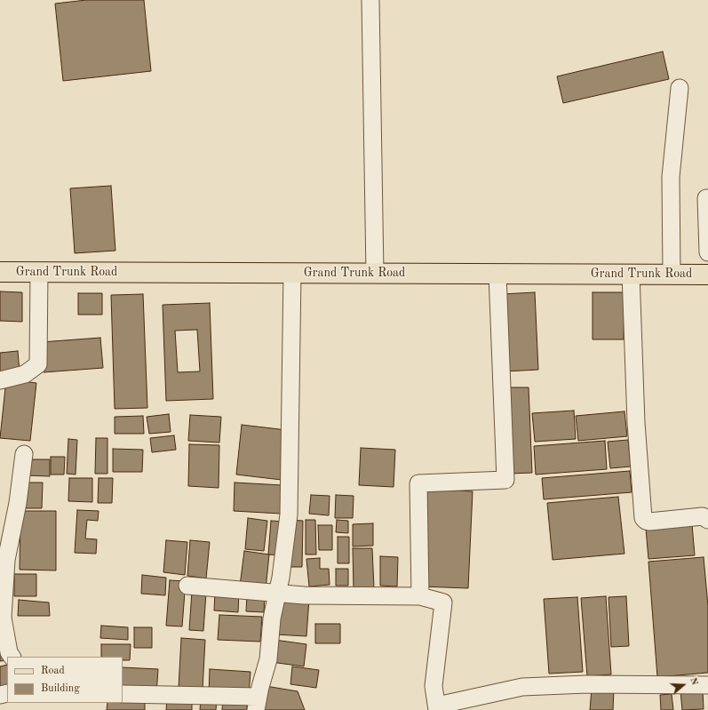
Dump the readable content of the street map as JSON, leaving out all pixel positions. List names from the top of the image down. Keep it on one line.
{"streets":{"main road":["Grand Trunk Road"]},"legend":["Road","Building"],"north":"right"}
